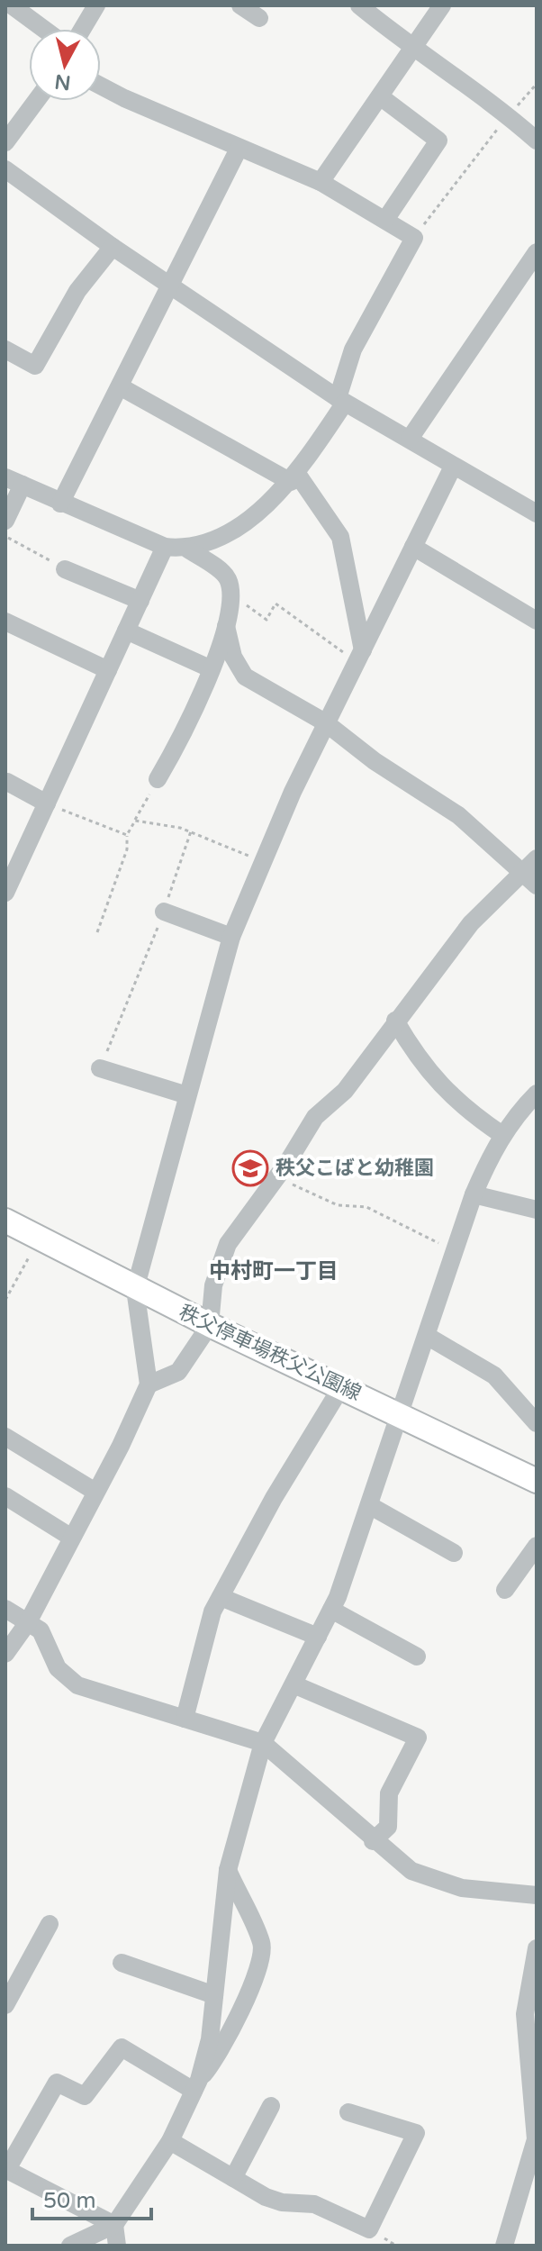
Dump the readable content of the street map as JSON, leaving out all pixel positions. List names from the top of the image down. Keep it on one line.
{"streets":{"main road":["秩父停車場秩父公園線"]},"districts":["中村町一丁目"],"places":{"school or university":["秩父こばと幼稚園"]},"scale_bar":"50 m","north":"bottom"}
